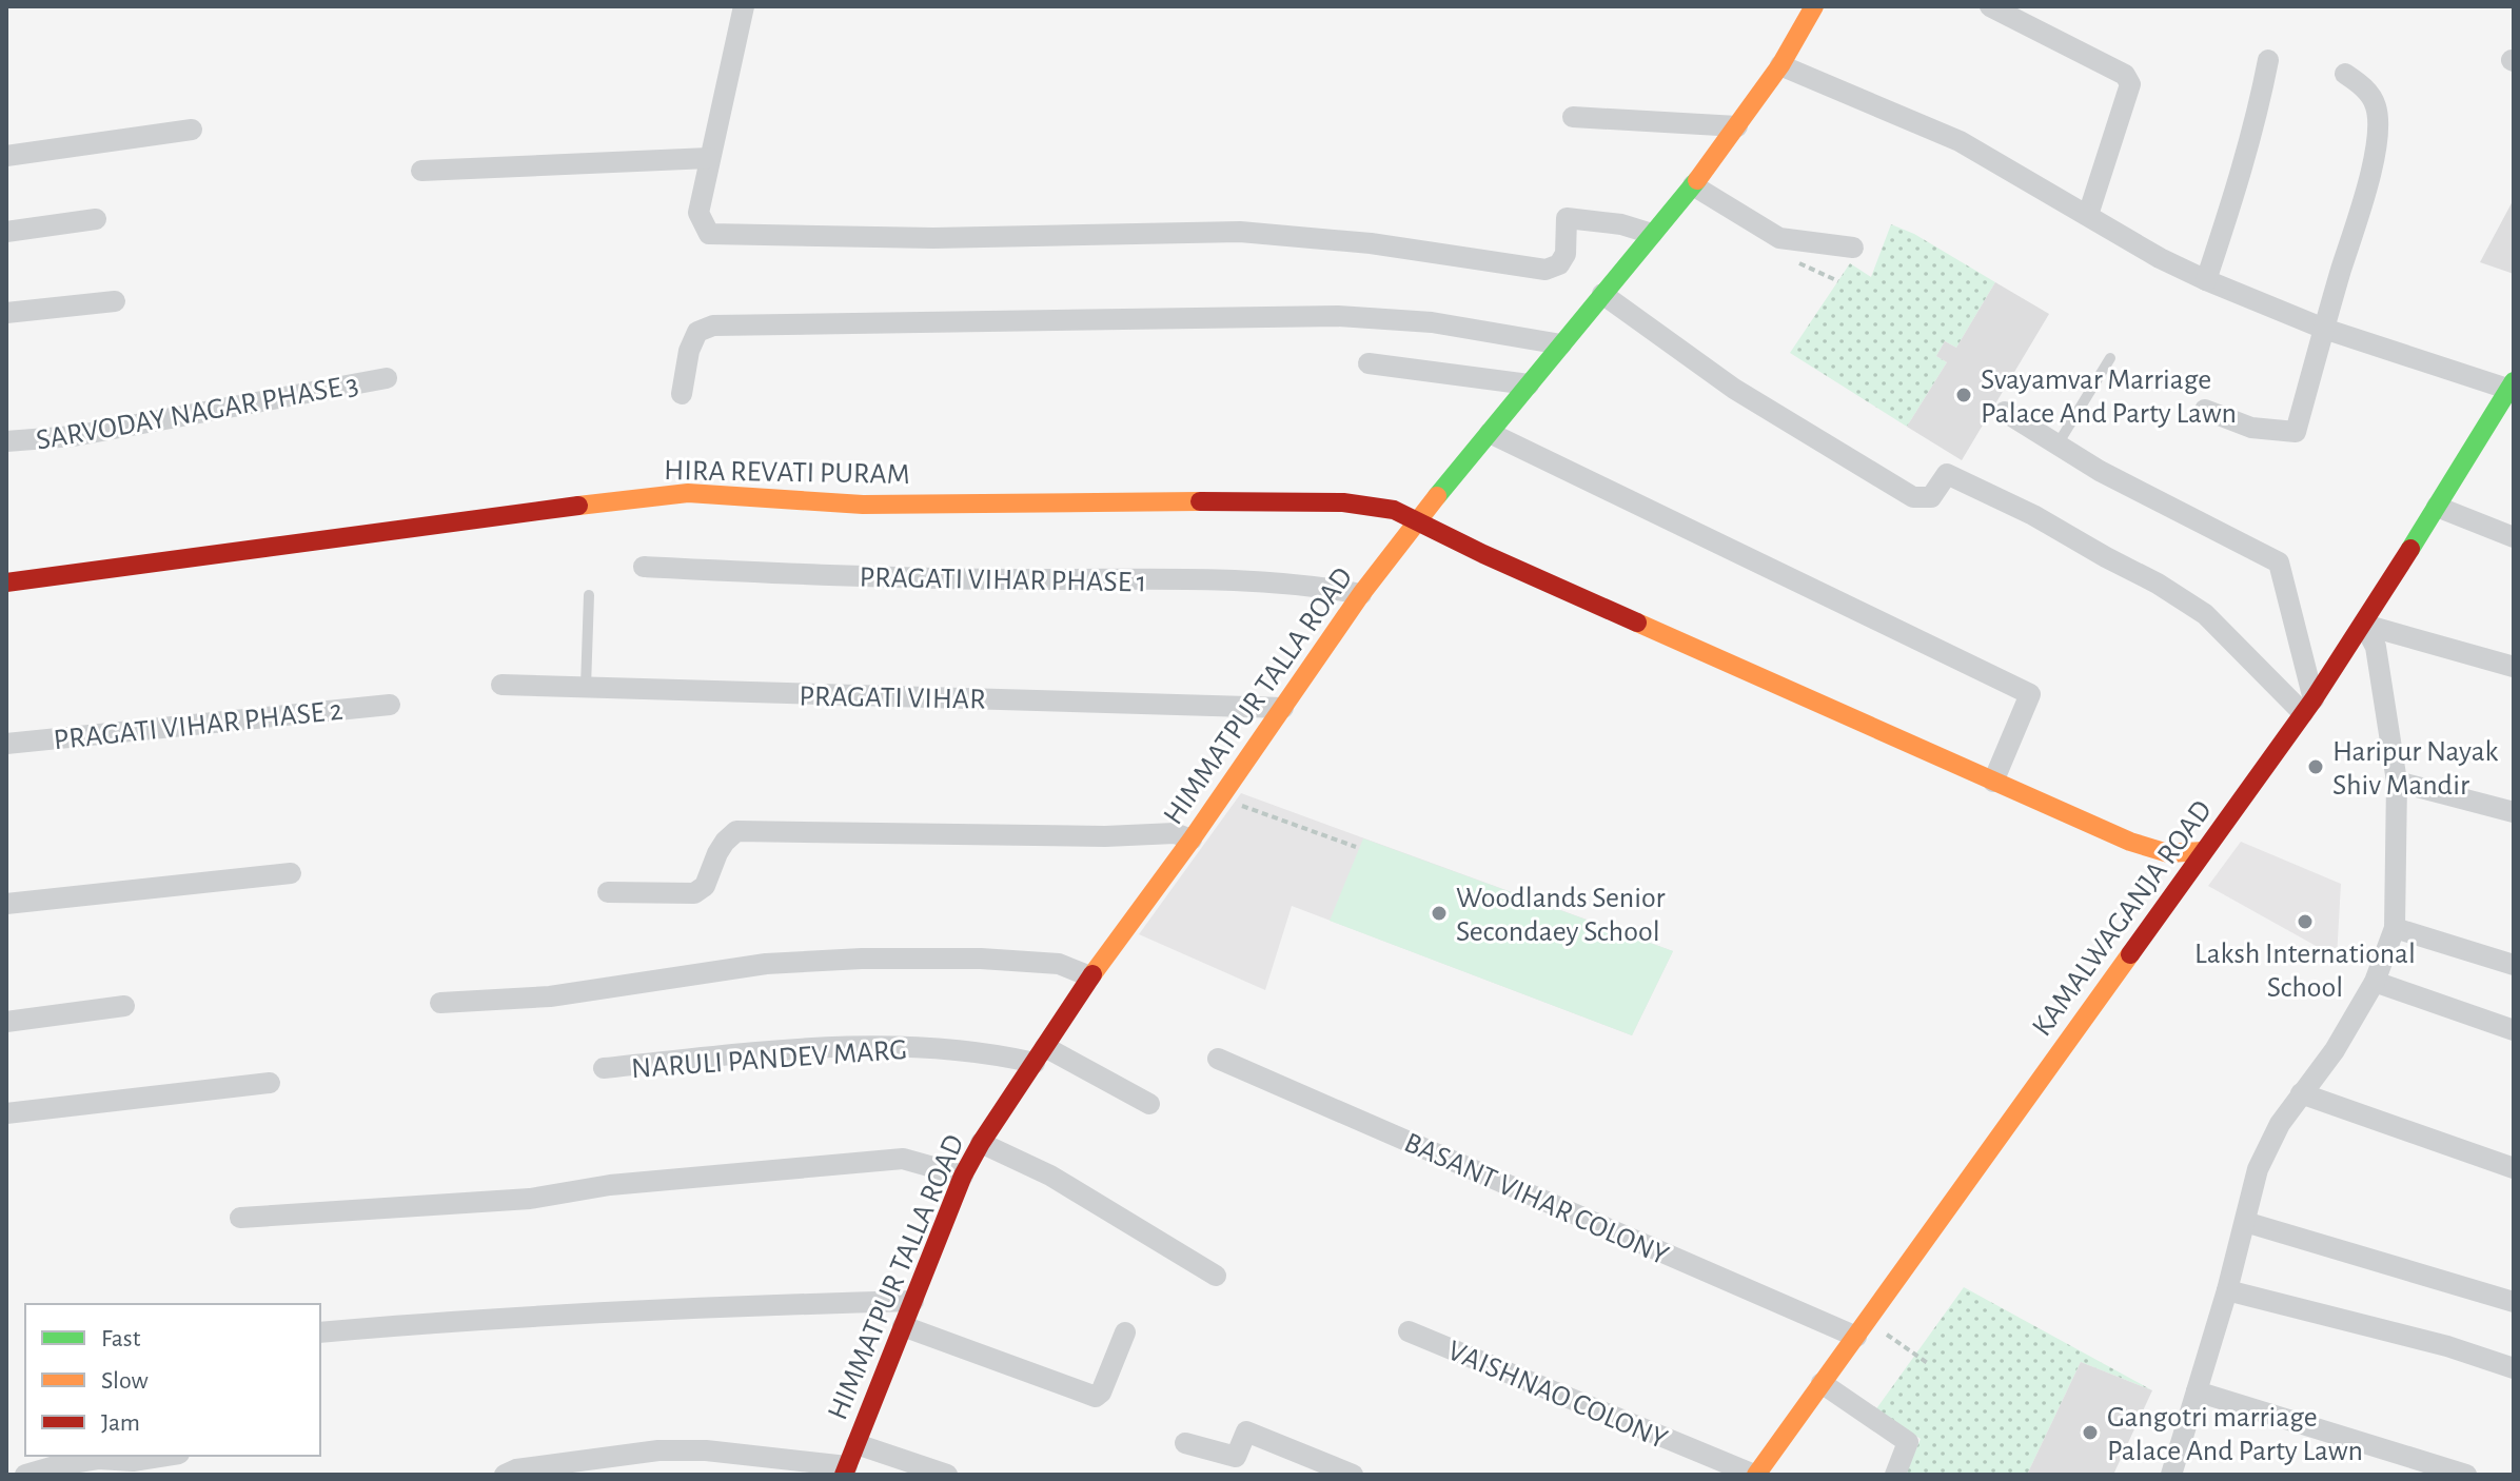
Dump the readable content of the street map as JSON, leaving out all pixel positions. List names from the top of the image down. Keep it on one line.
{"streets":{"street":["SARVODAY NAGAR PHASE 3","HIRA REVATI PURAM","PRAGATI VIHAR PHASE 1","HIMMATPUR TALLA ROAD","PRAGATI VIHAR","PRAGATI VIHAR PHASE 2","KAMALWAGANJA ROAD","NARULI PANDEV MARG","BASANT VIHAR COLONY","VAISHNAO COLONY"]},"crossings":[["HIRA REVATI PURAM","HIMMATPUR TALLA ROAD"],["HIRA REVATI PURAM","KAMALWAGANJA ROAD"],["PRAGATI VIHAR PHASE 1","HIMMATPUR TALLA ROAD"],["HIMMATPUR TALLA ROAD","PRAGATI VIHAR"],["HIMMATPUR TALLA ROAD","NARULI PANDEV MARG"],["KAMALWAGANJA ROAD","BASANT VIHAR COLONY"],["KAMALWAGANJA ROAD","VAISHNAO COLONY"]],"places":["Svayamvar Marriage Palace And Party Lawn","Haripur Nayak Shiv Mandir","Woodlands Senior Secondaey School","Laksh International School","Gangotri marriage Palace And Party Lawn"],"legend":["Fast","Slow","Jam"]}
